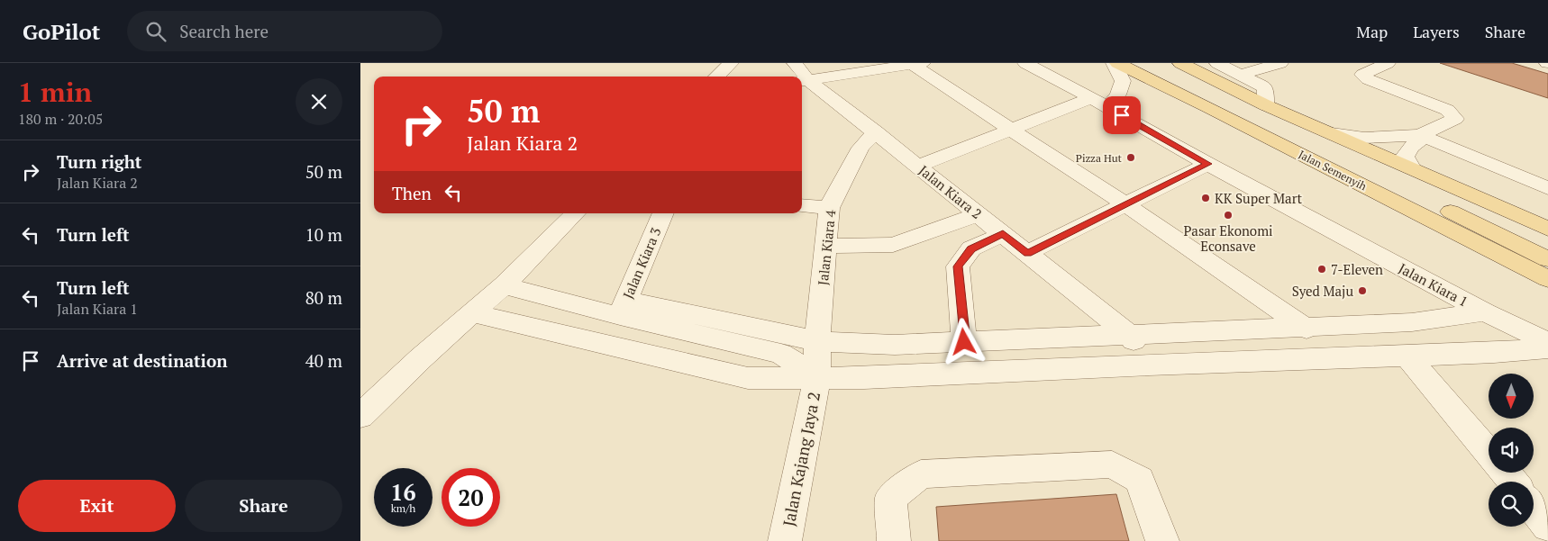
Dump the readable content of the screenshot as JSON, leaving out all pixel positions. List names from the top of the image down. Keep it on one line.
{"streets":{"main road":["Jalan Semenyih"],"street":["Jalan Kiara 2","Jalan Kiara 4","Jalan Kiara 3","Jalan Kiara 1","Jalan Kajang Jaya 2"]},"crossings":[["Jalan Kiara 2","Jalan Kiara 4"],["Jalan Kiara 4","Jalan Kajang Jaya 2"]],"places":["Pizza Hut","KK Super Mart","Pasar Ekonomi Econsave","7-Eleven","Syed Maju"],"north":"bottom","page":{"header":"GoPilot","search":"Search here","nav":["Map","Layers","Share"],"heading":["1 min","180 m · 20:05"],"turn":["50 m","Jalan Kiara 2"],"list":[{"name":"Turn right","note":"Jalan Kiara 2","value":"50 m"},{"name":"Turn left","value":"10 m"},{"name":"Turn left","note":"Jalan Kiara 1","value":"80 m"},{"name":"Arrive at destination","value":"40 m"}],"then":"Then","speed":"16 km/h","limit":"20","buttons":["Exit","Share"]}}
